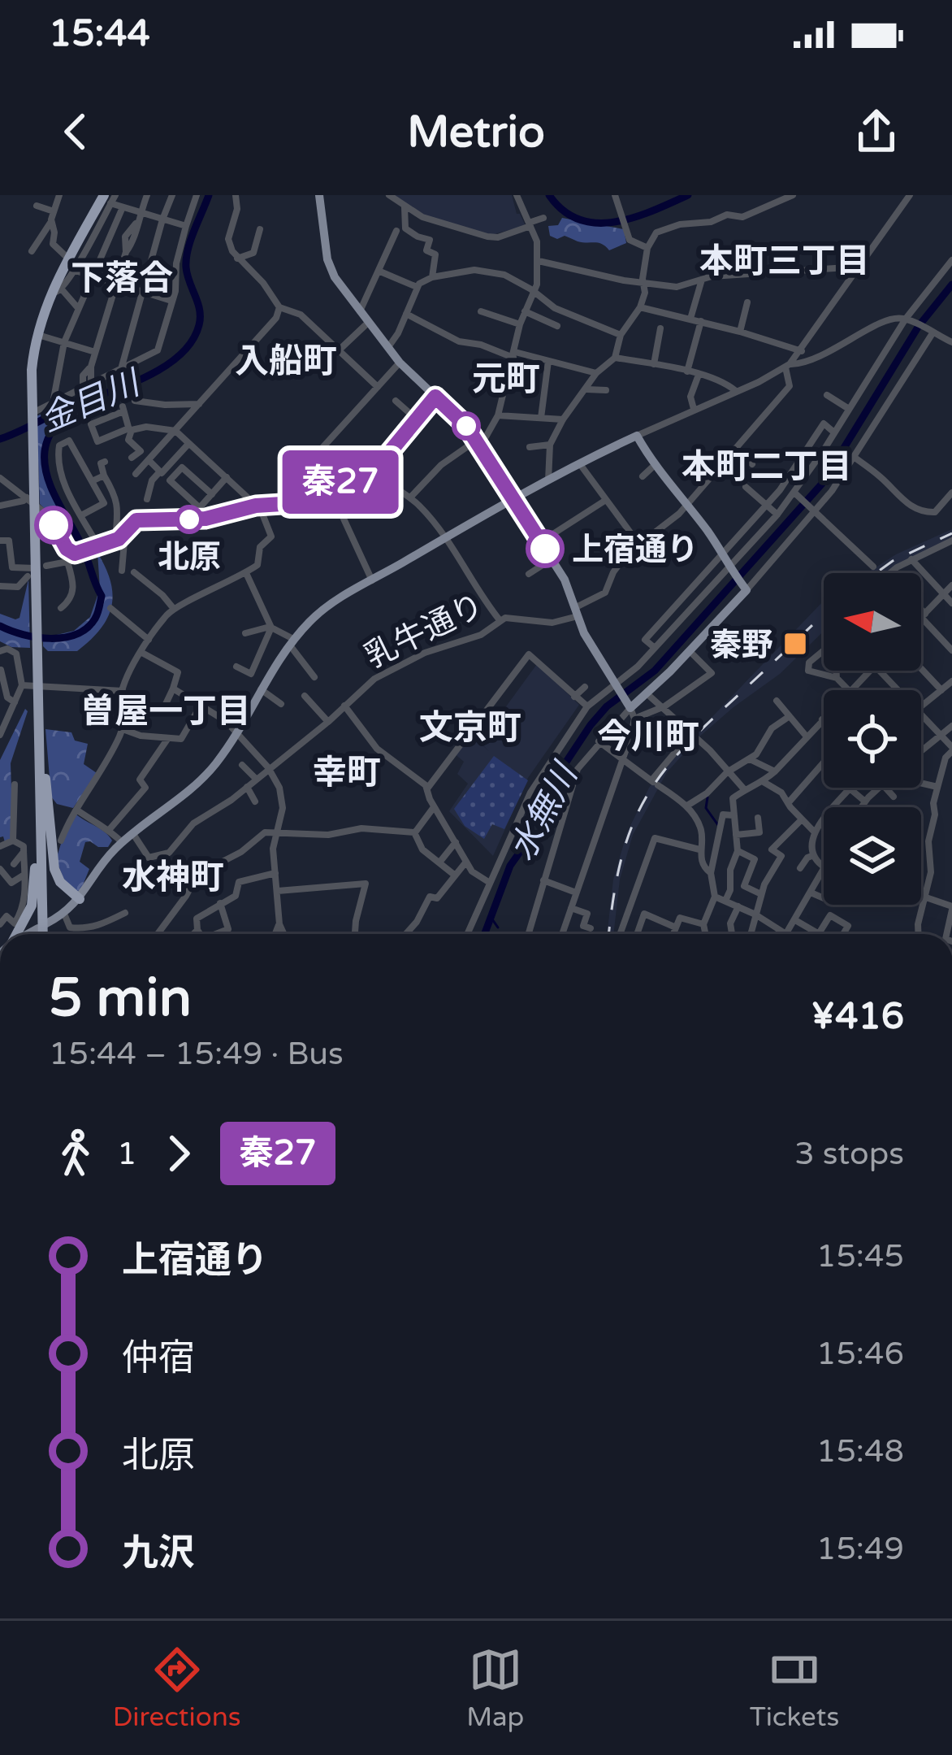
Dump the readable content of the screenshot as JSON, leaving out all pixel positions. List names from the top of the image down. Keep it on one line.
{"streets":{"street":["乳牛通り"]},"districts":["本町三丁目","下落合","入船町","元町","本町二丁目","曽屋一丁目","文京町","今川町","幸町","水神町"],"water":["金目川","水無川"],"places":{"other":["北原","上宿通り"],"transit":["秦野"]},"lines":["bus line 秦27"],"north":"left","page":{"status":"15:44","header":"Metrio","on_map":"秦27","heading":["5 min","15:44 – 15:49 · Bus","¥416"],"legs":["1","秦27","3 stops"],"list":[{"name":"上宿通り","value":"15:45"},{"name":"仲宿","value":"15:46"},{"name":"北原","value":"15:48"},{"name":"九沢","value":"15:49"}],"tabs":["Directions","Map","Tickets"]}}
